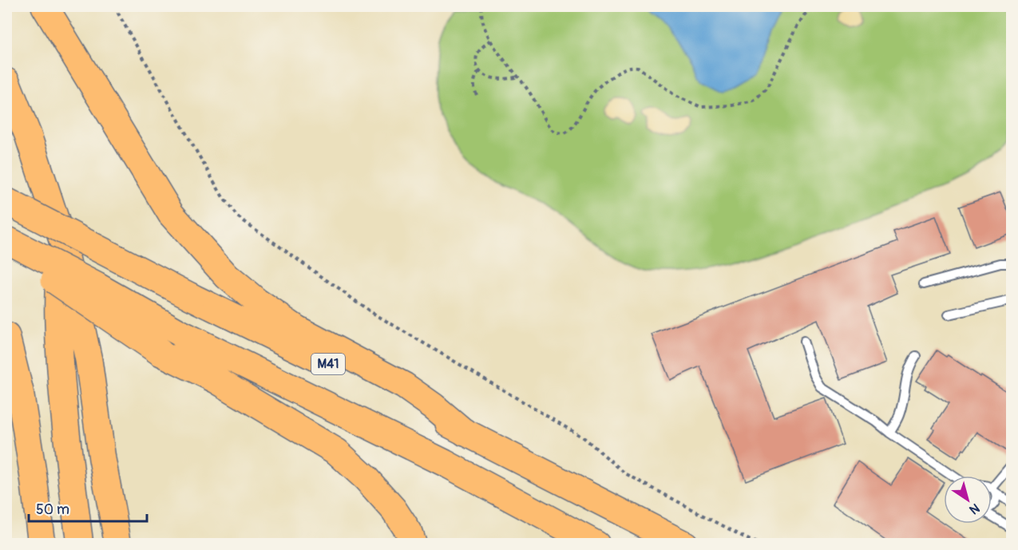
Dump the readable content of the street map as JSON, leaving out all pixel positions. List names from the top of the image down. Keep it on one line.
{"streets":{"highway":["M41"]},"scale_bar":"50 m","north":"bottom right"}
